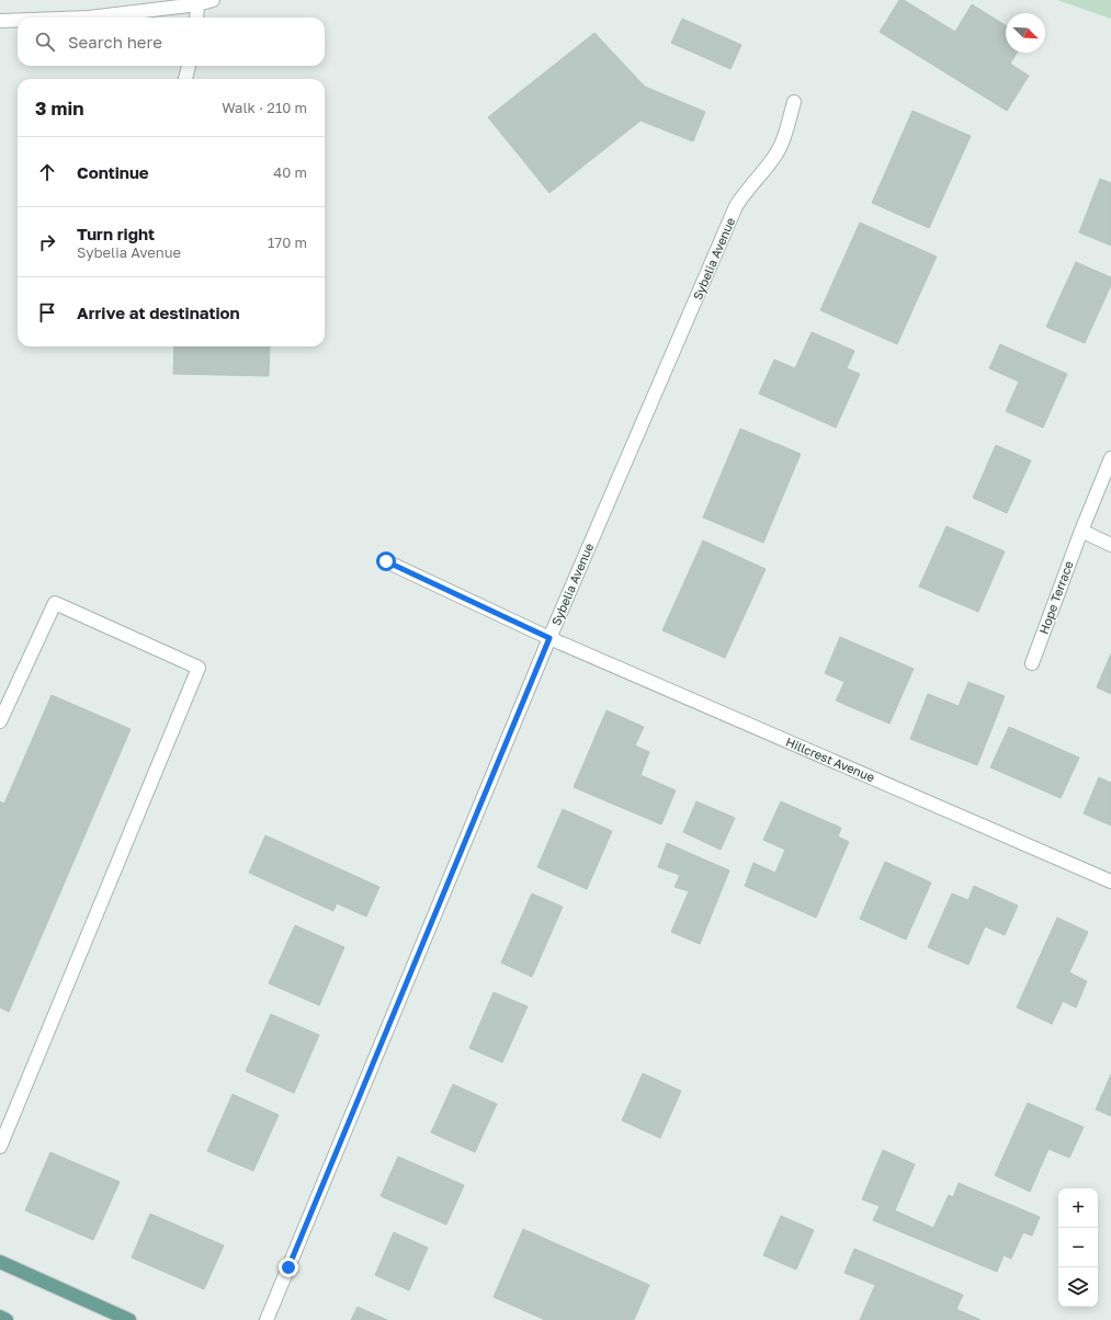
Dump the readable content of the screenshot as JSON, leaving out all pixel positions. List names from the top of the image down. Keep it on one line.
{"streets":{"street":["Sybelia Avenue","Hope Terrace","Hillcrest Avenue"]},"crossings":[["Sybelia Avenue","Hillcrest Avenue"]],"north":"bottom right","page":{"search":"Search here","heading":["3 min","Walk · 210 m"],"list":[["Continue","40 m"],["Turn right","Sybelia Avenue","170 m"],"Arrive at destination"],"map_buttons":["+","−"]}}
